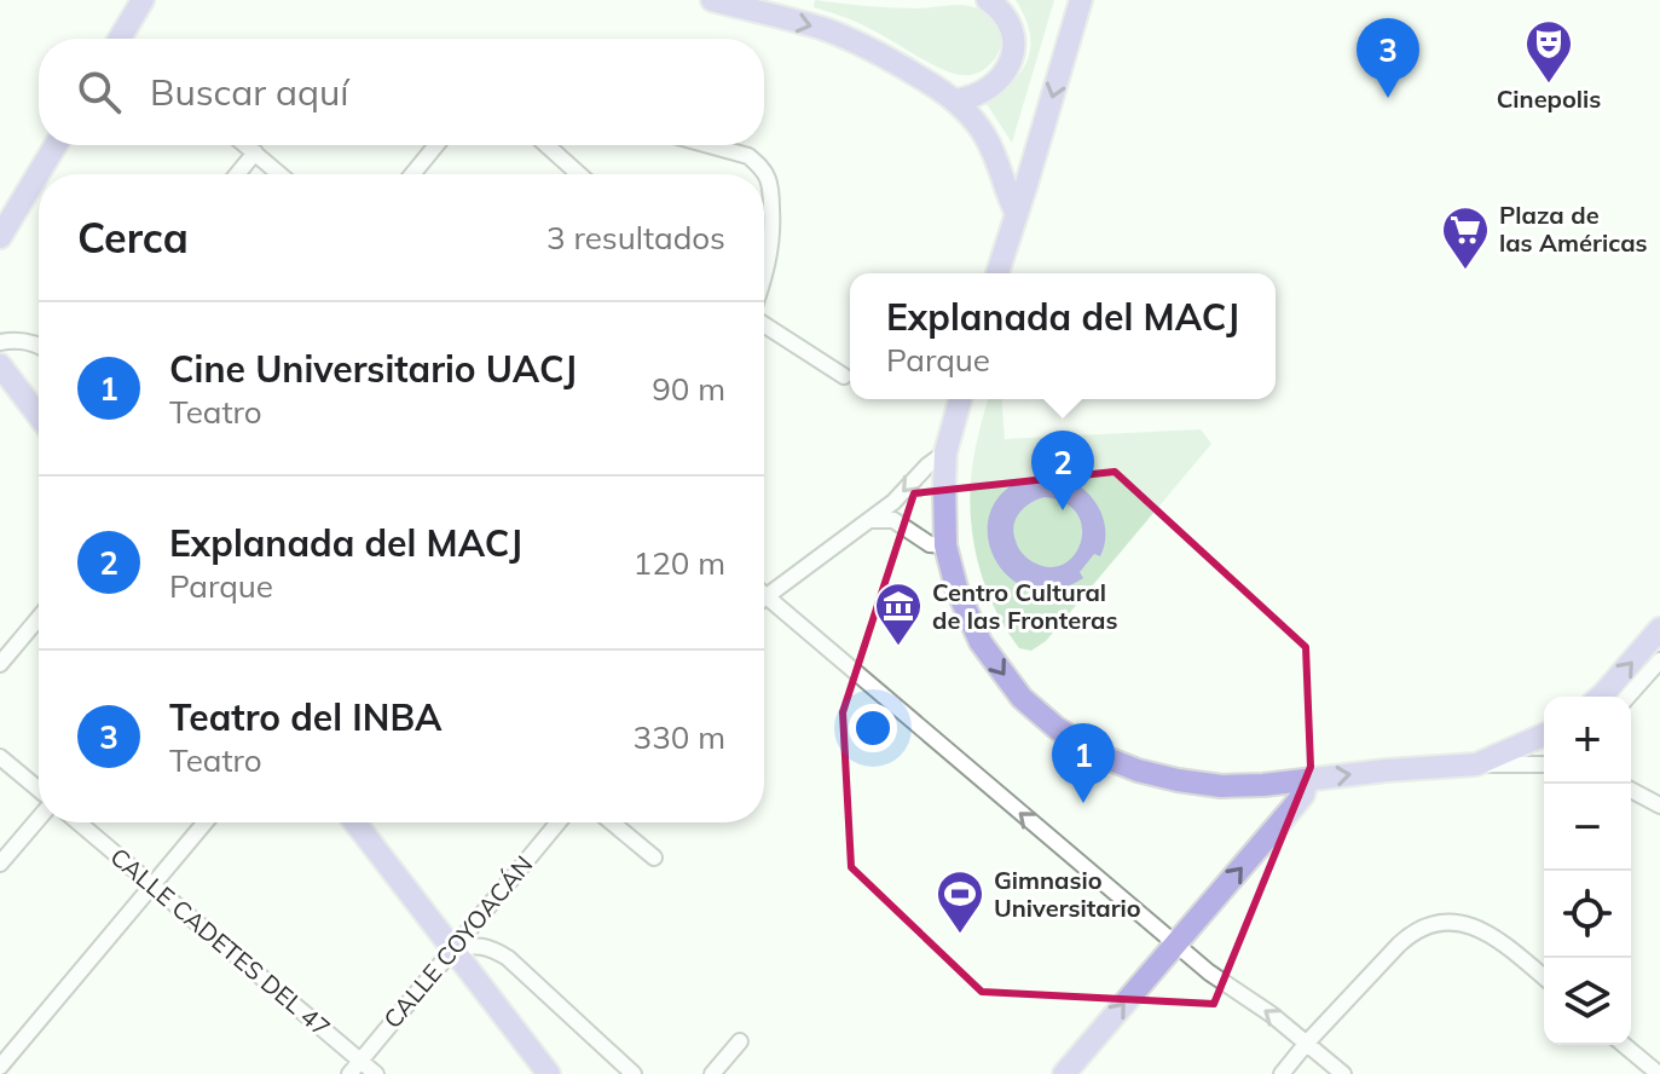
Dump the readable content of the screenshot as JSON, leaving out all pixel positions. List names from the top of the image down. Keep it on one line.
{"streets":{"street":["CALLE CADETES DEL 47","CALLE COYOACÁN"]},"crossings":[["CALLE CADETES DEL 47","CALLE COYOACÁN"]],"places":{"theatre":["Cinepolis"],"supermarket":["Plaza de las Américas"],"museum":["Centro Cultural de las Fronteras"],"sports":["Gimnasio Universitario"]},"page":{"pins":["3","2","1"],"search":"Buscar aquí","heading":["Cerca","3 resultados"],"popup":["Explanada del MACJ","Parque"],"list":[{"mark":"1","name":"Cine Universitario UACJ","note":"Teatro","value":"90 m"},{"mark":"2","name":"Explanada del MACJ","note":"Parque","value":"120 m"},{"mark":"3","name":"Teatro del INBA","note":"Teatro","value":"330 m"}],"map_buttons":["+","−"]}}
